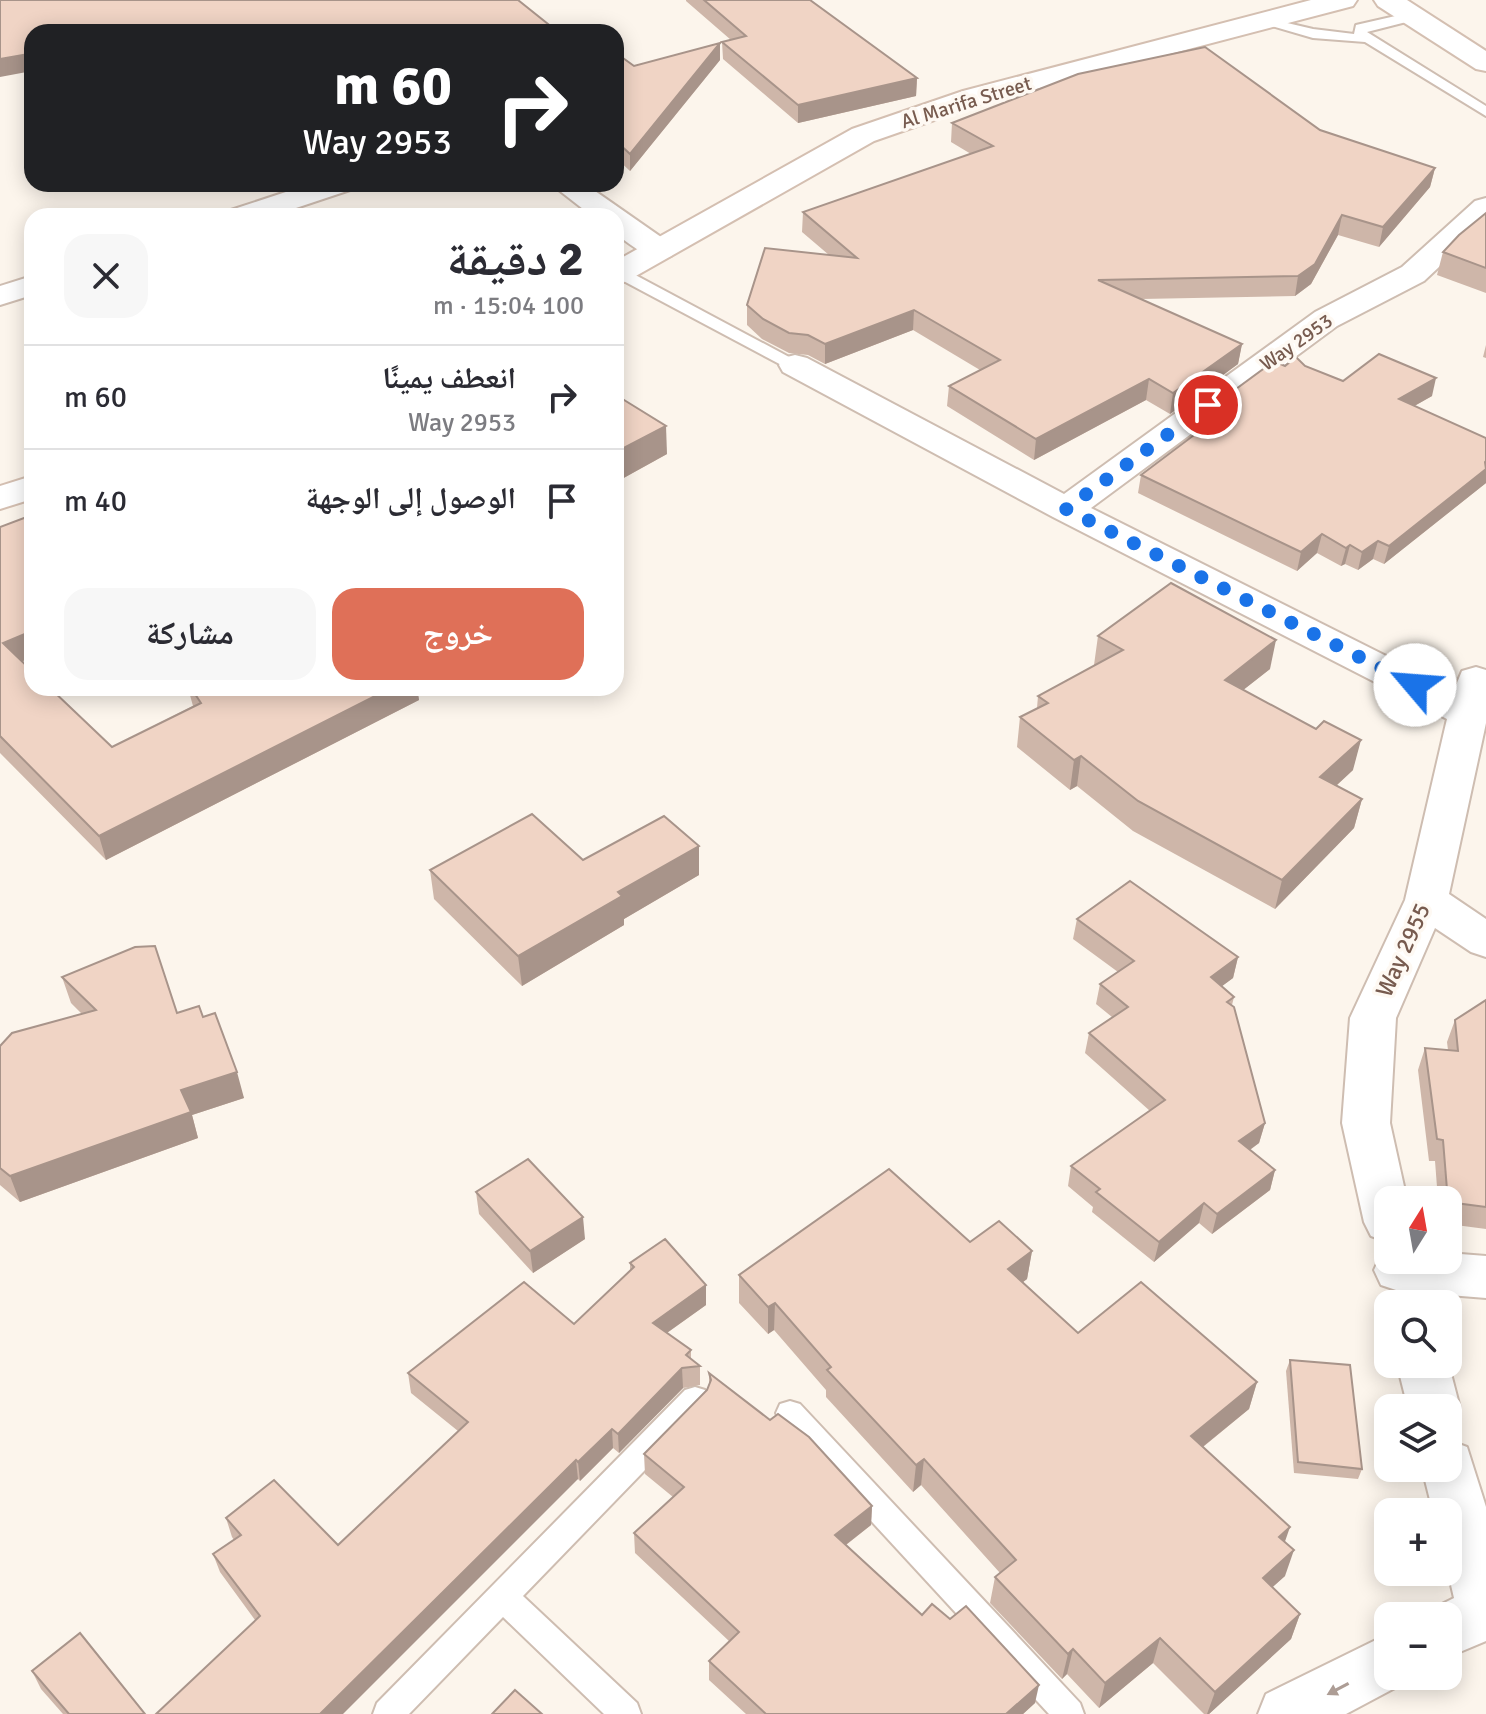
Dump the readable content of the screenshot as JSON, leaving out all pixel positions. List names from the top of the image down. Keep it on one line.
{"streets":{"street":["Al Marifa Street","Way 2953","Way 2955"]},"north":"top","page":{"turn":["60 m","Way 2953"],"heading":["2 دقيقة","100 m · 15:04"],"list":[{"name":"انعطف يمينًا","note":"Way 2953","value":"60 m"},{"name":"الوصول إلى الوجهة","value":"40 m"}],"buttons":["خروج","مشاركة"],"map_buttons":["+","−"]}}
